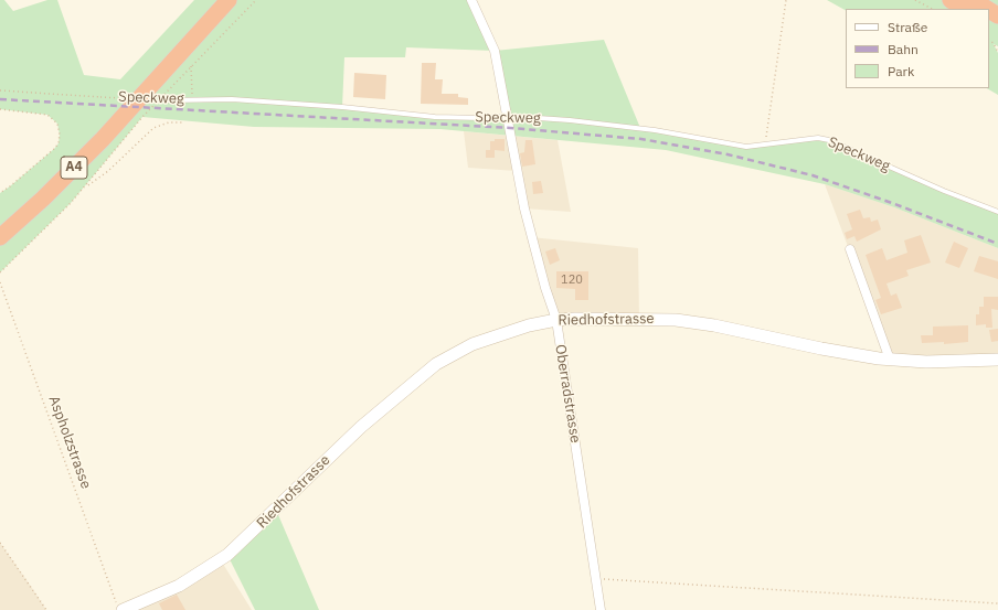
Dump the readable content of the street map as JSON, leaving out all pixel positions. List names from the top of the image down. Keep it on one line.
{"streets":{"highway":["A4"],"street":["Riedhofstrasse","Oberradstrasse"],"lane":["Speckweg"],"path":["Aspholzstrasse"]},"crossings":[["Speckweg","Oberradstrasse"],["Riedhofstrasse","Oberradstrasse"],["Riedhofstrasse","Aspholzstrasse"]],"house_numbers":["120"],"legend":["Straße","Bahn","Park"]}
